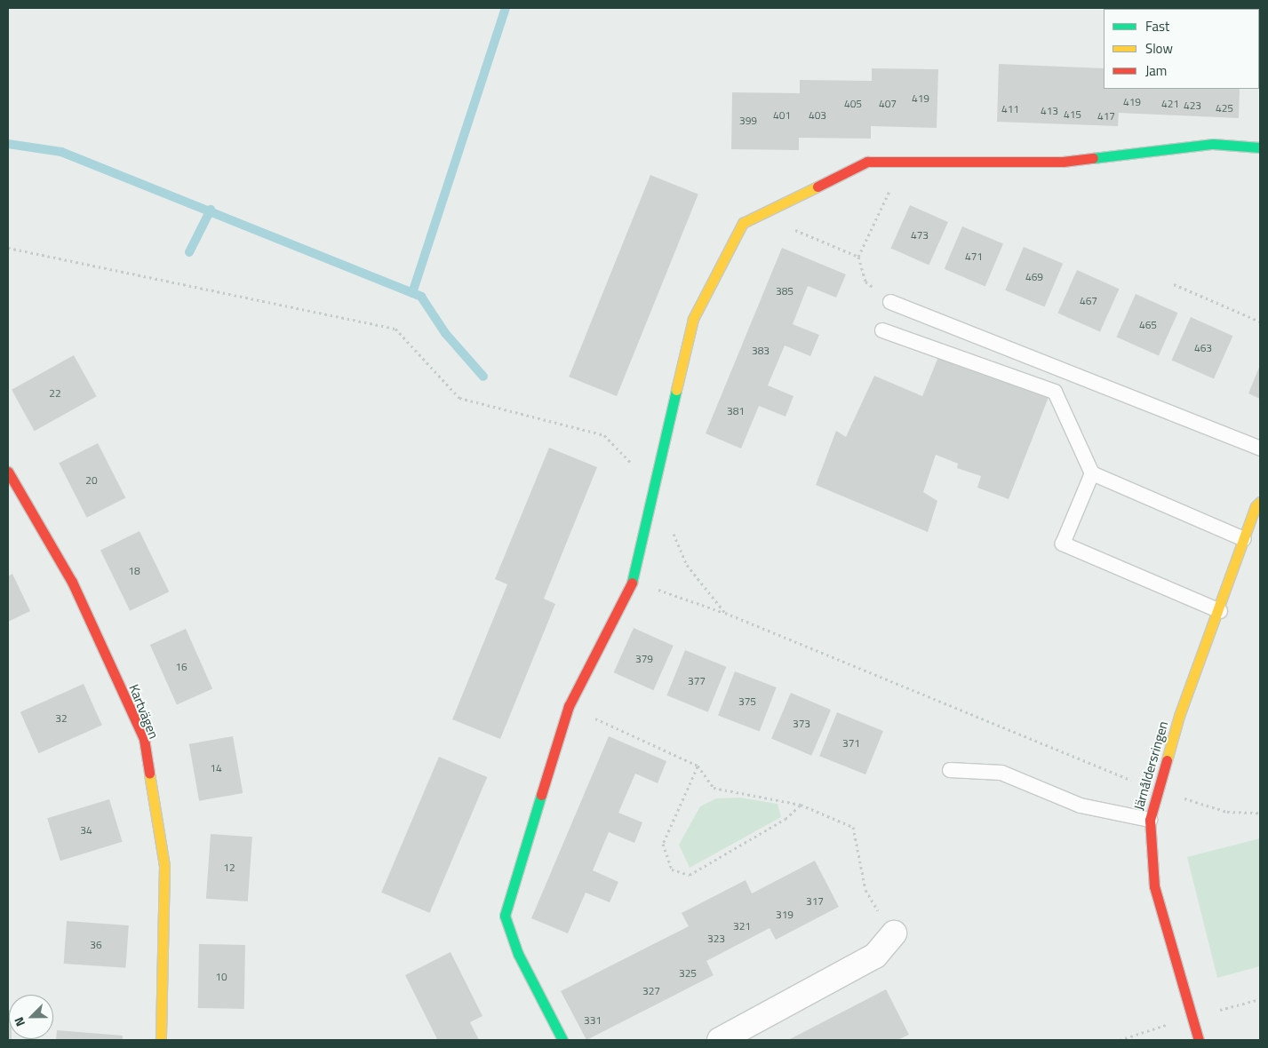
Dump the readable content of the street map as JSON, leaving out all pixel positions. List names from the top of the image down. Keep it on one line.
{"streets":{"street":["Kartvägen","Järnåldersringen"]},"house_numbers":["419","419","405","407","421","423","425","411","413","415","401","403","417","399","473","471","469","385","467","465","463","383","22","381","20","18","379","16","377","375","32","373","371","14","34","12","317","319","321","323","36","325","10","327","331"],"legend":["Fast","Slow","Jam"],"north":"bottom left"}
